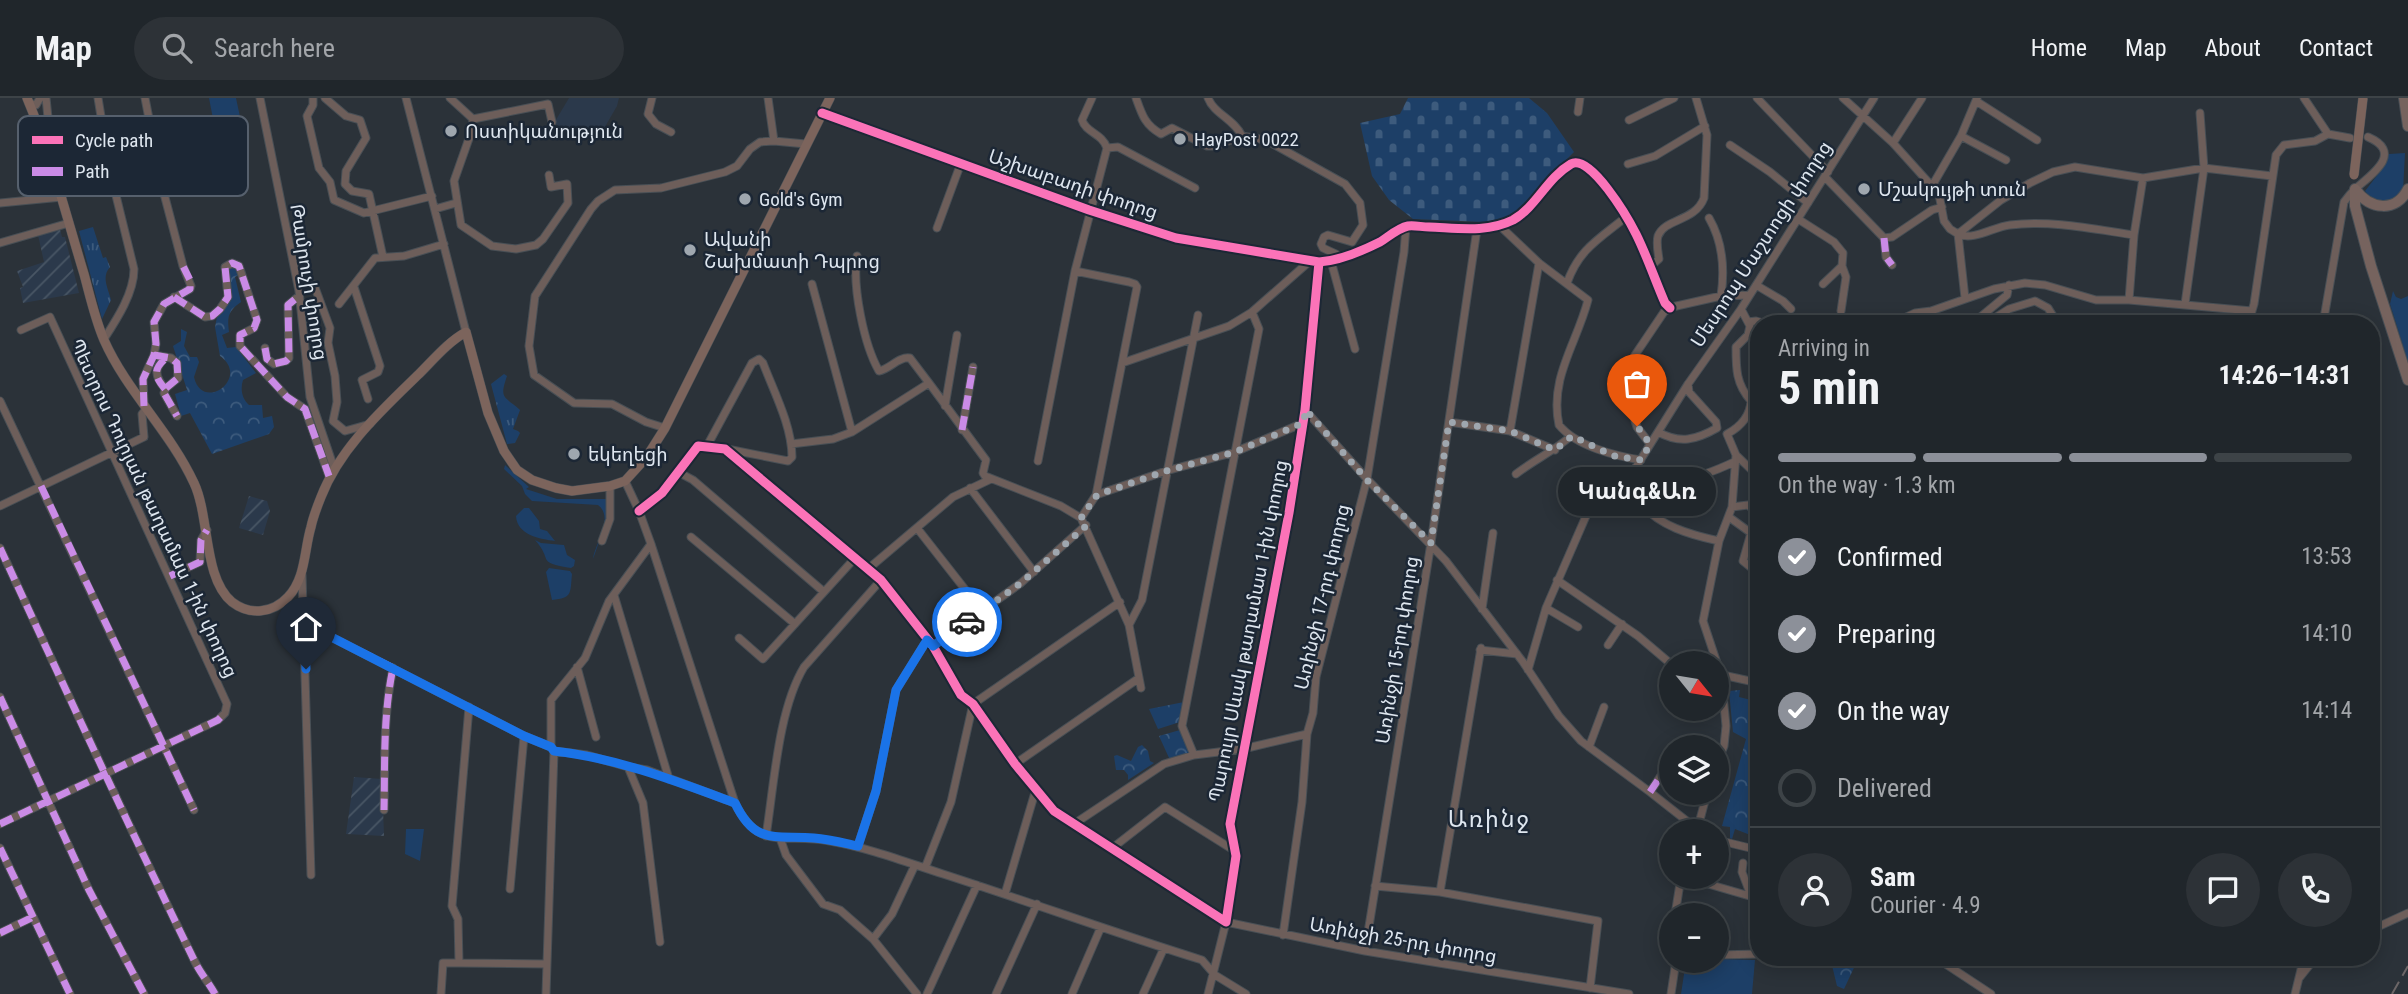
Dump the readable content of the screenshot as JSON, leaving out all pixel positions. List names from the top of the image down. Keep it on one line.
{"streets":{"street":["Աշխաբադի փողոց","Մեսրոպ Մաշտոցի փողոց","Թամրուչի փողոց","Պետրոս Դուրյան թաղամաս 1-ին փողոց","Առինջի 17-րդ փողոց","Պարույր Սևակ թաղամաս 1-ին փողոց","Առինջի 15-րդ փողոց","Առինջի 25-րդ փողոց"]},"crossings":[["Աշխաբադի փողոց","Առինջի 17-րդ փողոց"],["Աշխաբադի փողոց","Պարույր Սևակ թաղամաս 1-ին փողոց"],["Առինջի 17-րդ փողոց","Առինջի 25-րդ փողոց"],["Պարույր Սևակ թաղամաս 1-ին փողոց","Առինջի 25-րդ փողոց"],["Առինջի 15-րդ փողոց","Առինջի 25-րդ փողոց"]],"districts":["Առինջ"],"places":["Ոստիկանություն","HayPost 0022","Մշակույթի տուն","Gold's Gym","Ավանի Շախմատի Դպրոց","Կանգ&Առ","եկեղեցի"],"legend":["Cycle path","Path"],"north":"bottom right","page":{"header":"Map","search":"Search here","nav":["Home","Map","About","Contact"],"heading":["5 min","Arriving in","14:26–14:31"],"panel":["Sam","Courier · 4.9"],"bar":"On the way · 1.3 km","bubble":"Կանգ&Առ","list":[["Confirmed","13:53"],["Preparing","14:10"],["On the way","14:14"],"Delivered"],"map_buttons":["+","−"]}}
